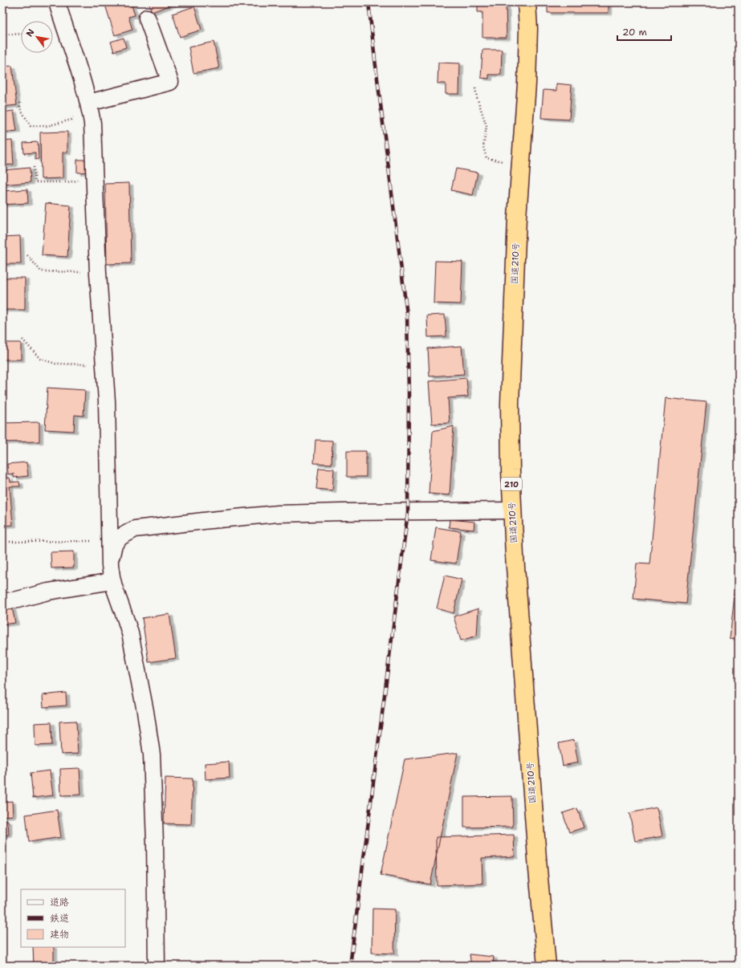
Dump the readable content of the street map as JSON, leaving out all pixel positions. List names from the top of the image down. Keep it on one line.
{"streets":{"highway":["国道210号","210"]},"legend":["道路","鉄道","建物"],"scale_bar":"20 m","north":"top left"}
